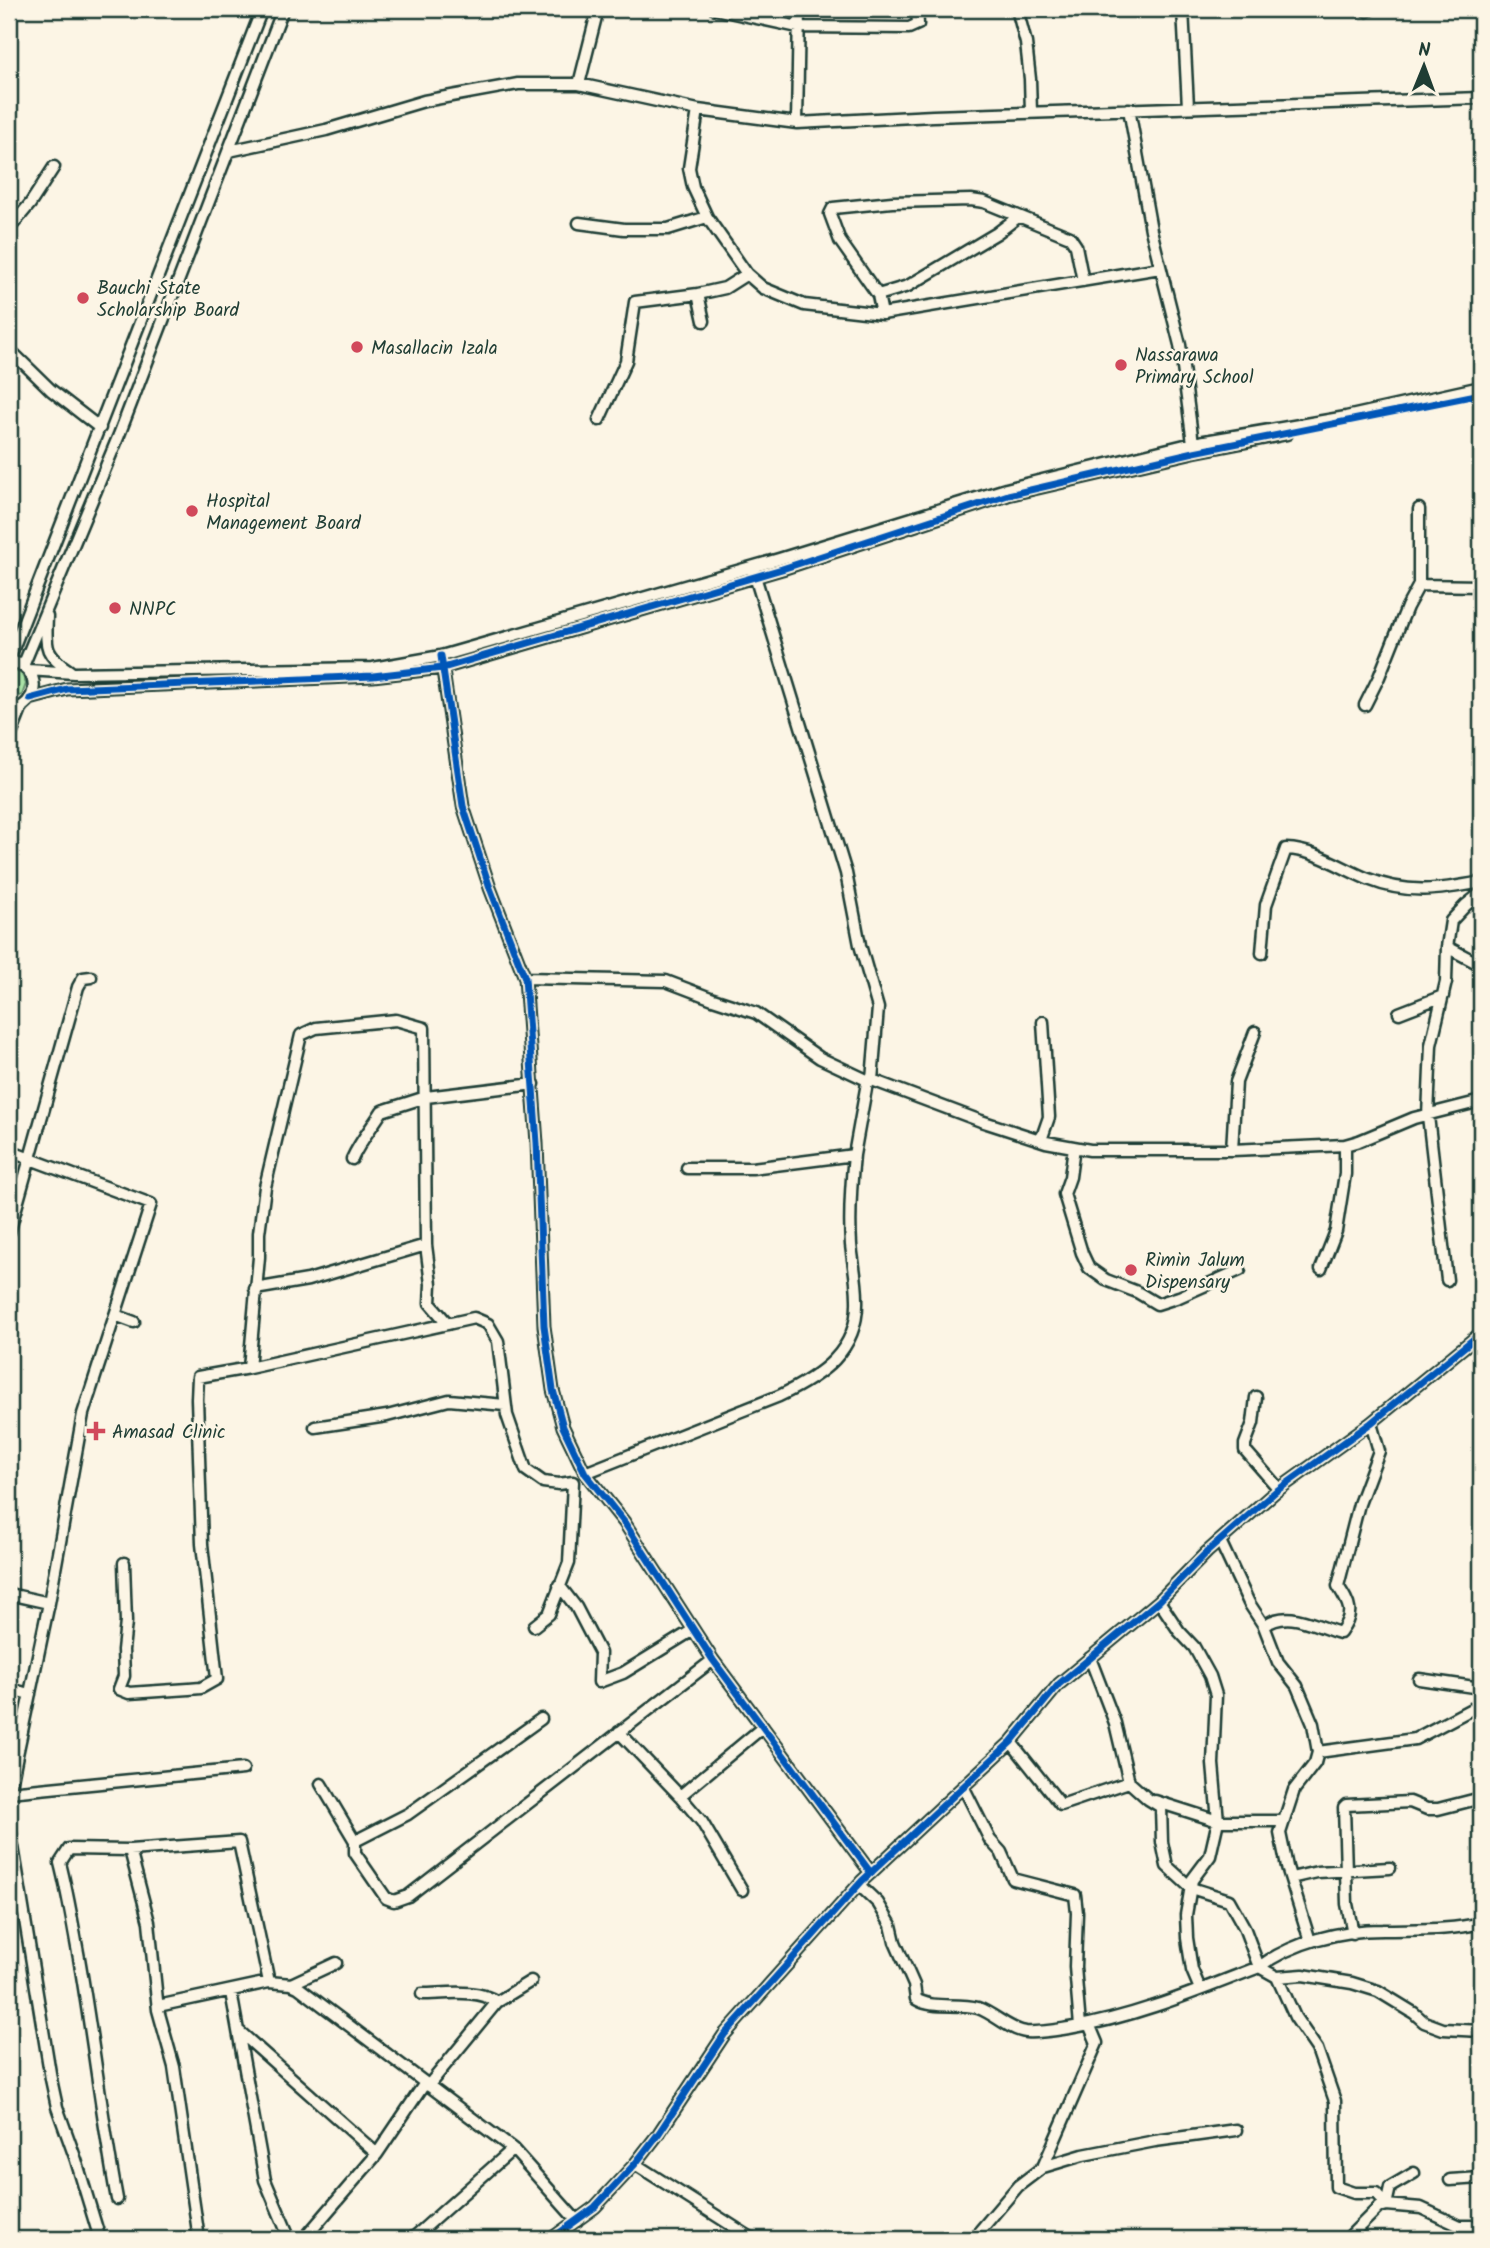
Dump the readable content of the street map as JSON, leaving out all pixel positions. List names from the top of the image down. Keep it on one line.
{"places":{"other":["Bauchi State Scholarship Board","Masallacin Izala","Nassarawa Primary School","Hospital Management Board","NNPC","Rimin Jalum Dispensary"],"health":["Amasad Clinic"]},"north":"top"}
